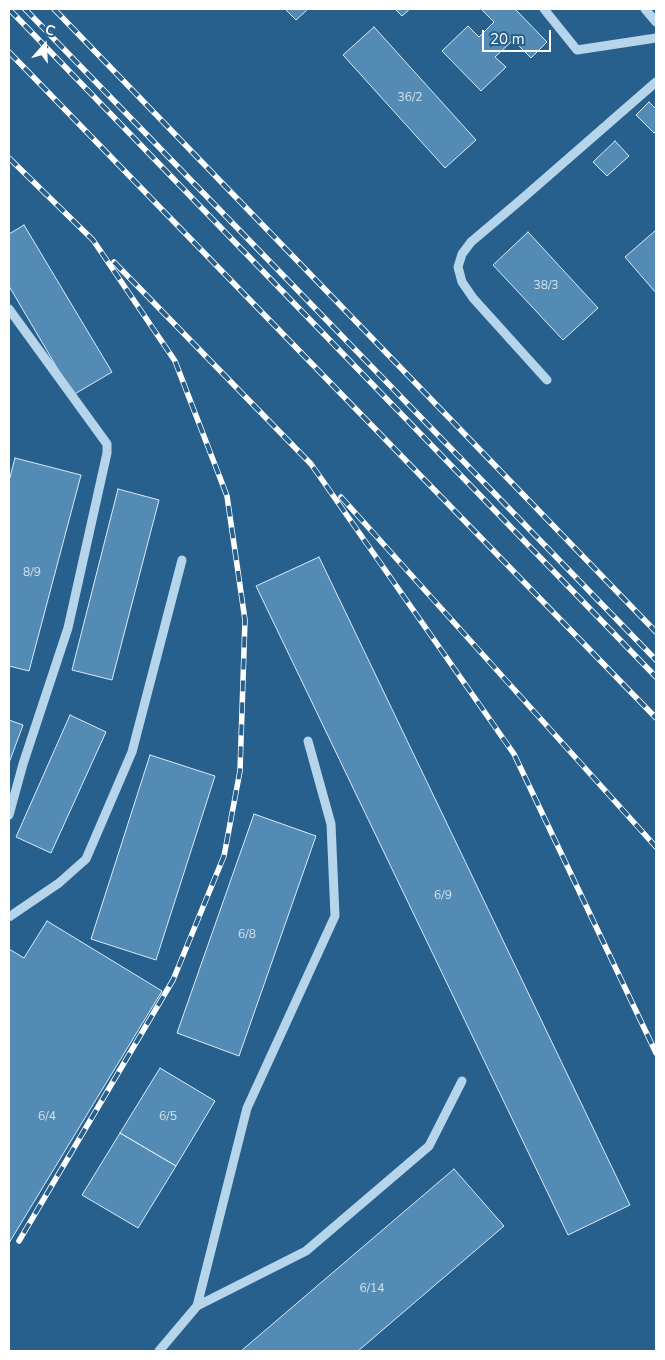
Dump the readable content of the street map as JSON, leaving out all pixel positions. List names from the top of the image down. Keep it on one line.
{"house_numbers":["36/2","38/3","8/9","6/9","6/8","6/4","6/5","6/14"],"scale_bar":"20 m","north":"top"}
